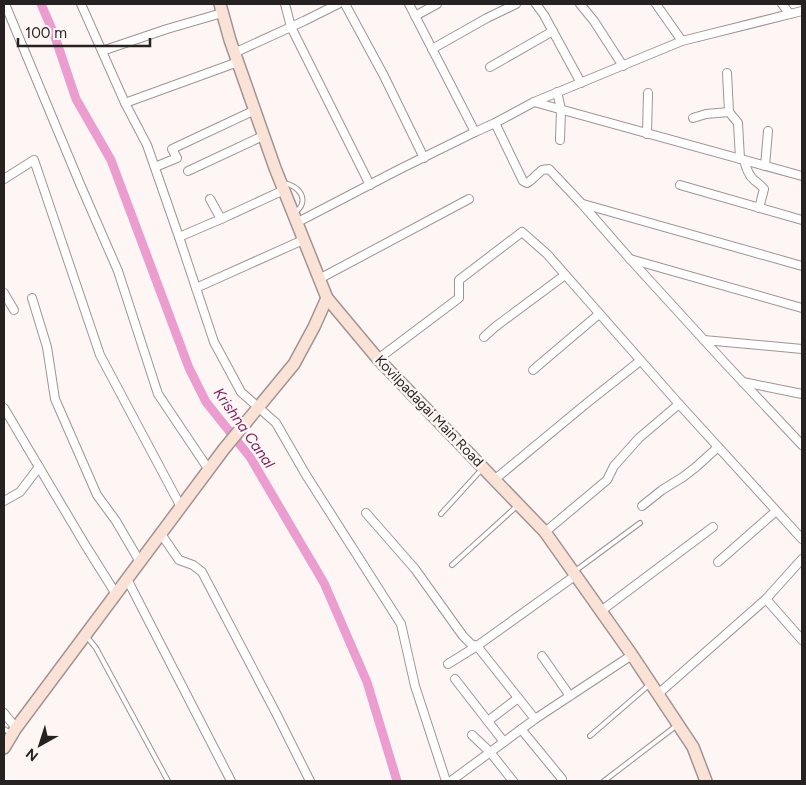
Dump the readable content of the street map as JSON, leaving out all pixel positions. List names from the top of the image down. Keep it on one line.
{"streets":{"street":["Kovilpadagai Main Road"]},"water":["Krishna Canal"],"scale_bar":"100 m","north":"bottom left"}
